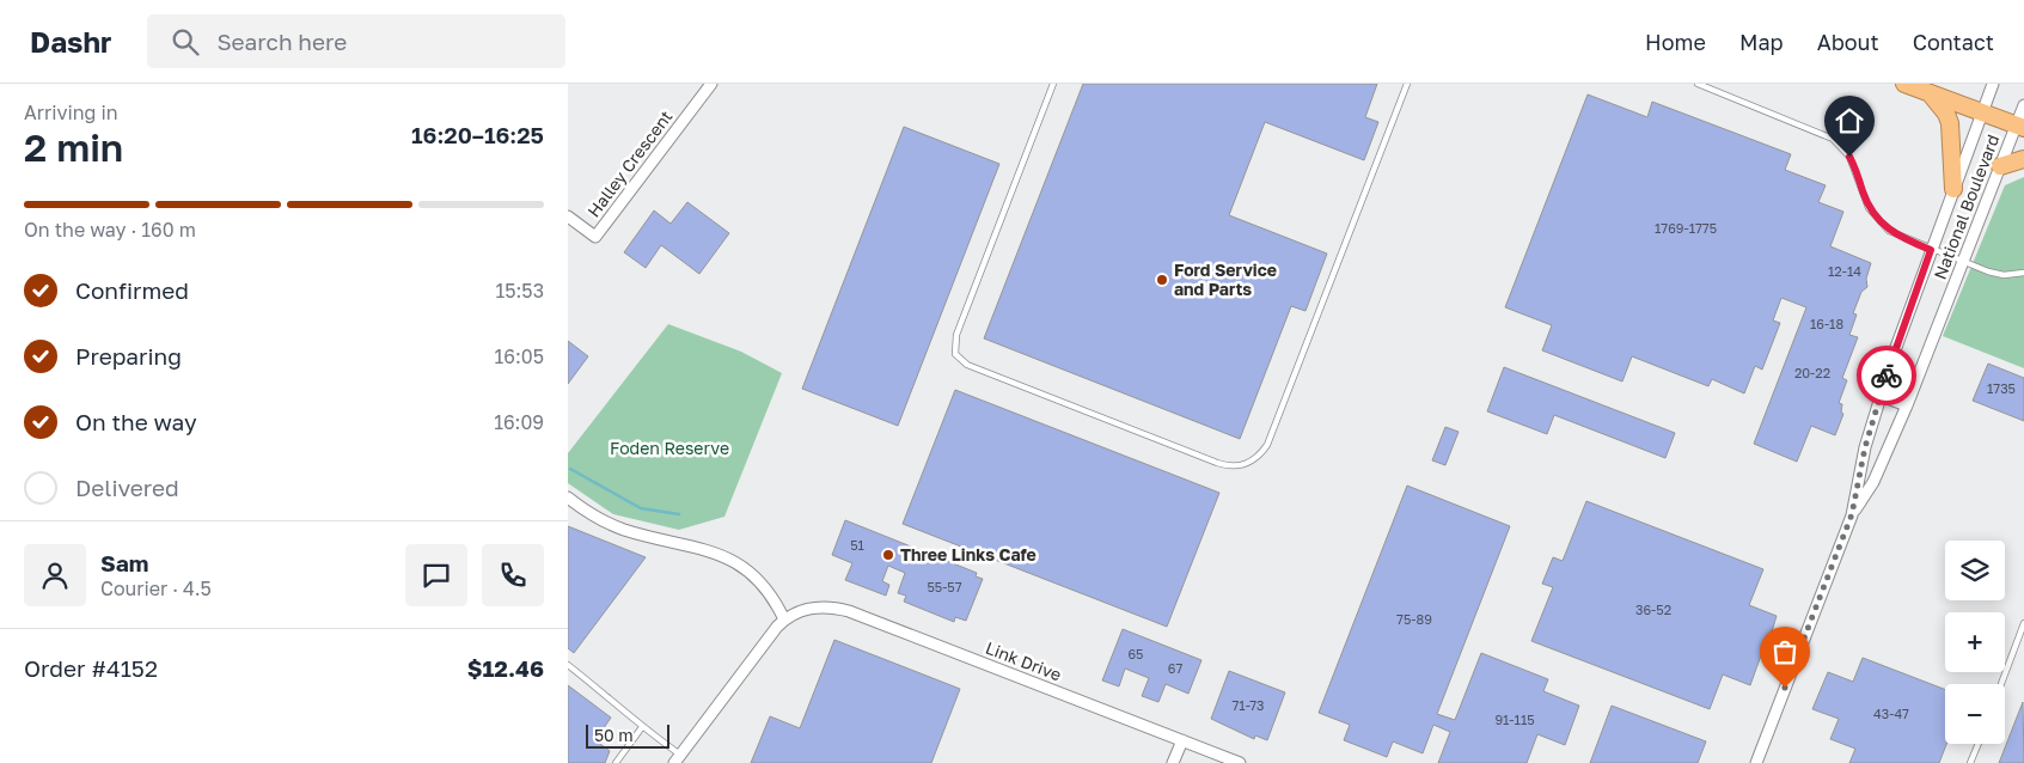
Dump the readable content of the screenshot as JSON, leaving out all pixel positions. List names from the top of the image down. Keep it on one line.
{"streets":{"street":["Halley Crescent","National Boulevard","Link Drive"]},"parks":["Foden Reserve"],"places":["Ford Service and Parts","Three Links Cafe"],"house_numbers":["1769-1775","12-14","16-18","20-22","1735","51","55-57","36-52","75-89","65","67","71-73","43-47","91-115"],"scale_bar":"50 m","page":{"header":"Dashr","search":"Search here","nav":["Home","Map","About","Contact"],"heading":["2 min","Arriving in","16:20–16:25"],"panel":["Sam","Courier · 4.5","Order #4152","$12.46"],"bar":"On the way · 160 m","list":[["Confirmed","15:53"],["Preparing","16:05"],["On the way","16:09"],"Delivered"],"map_buttons":["+","−"],"scale":"50 m"}}
